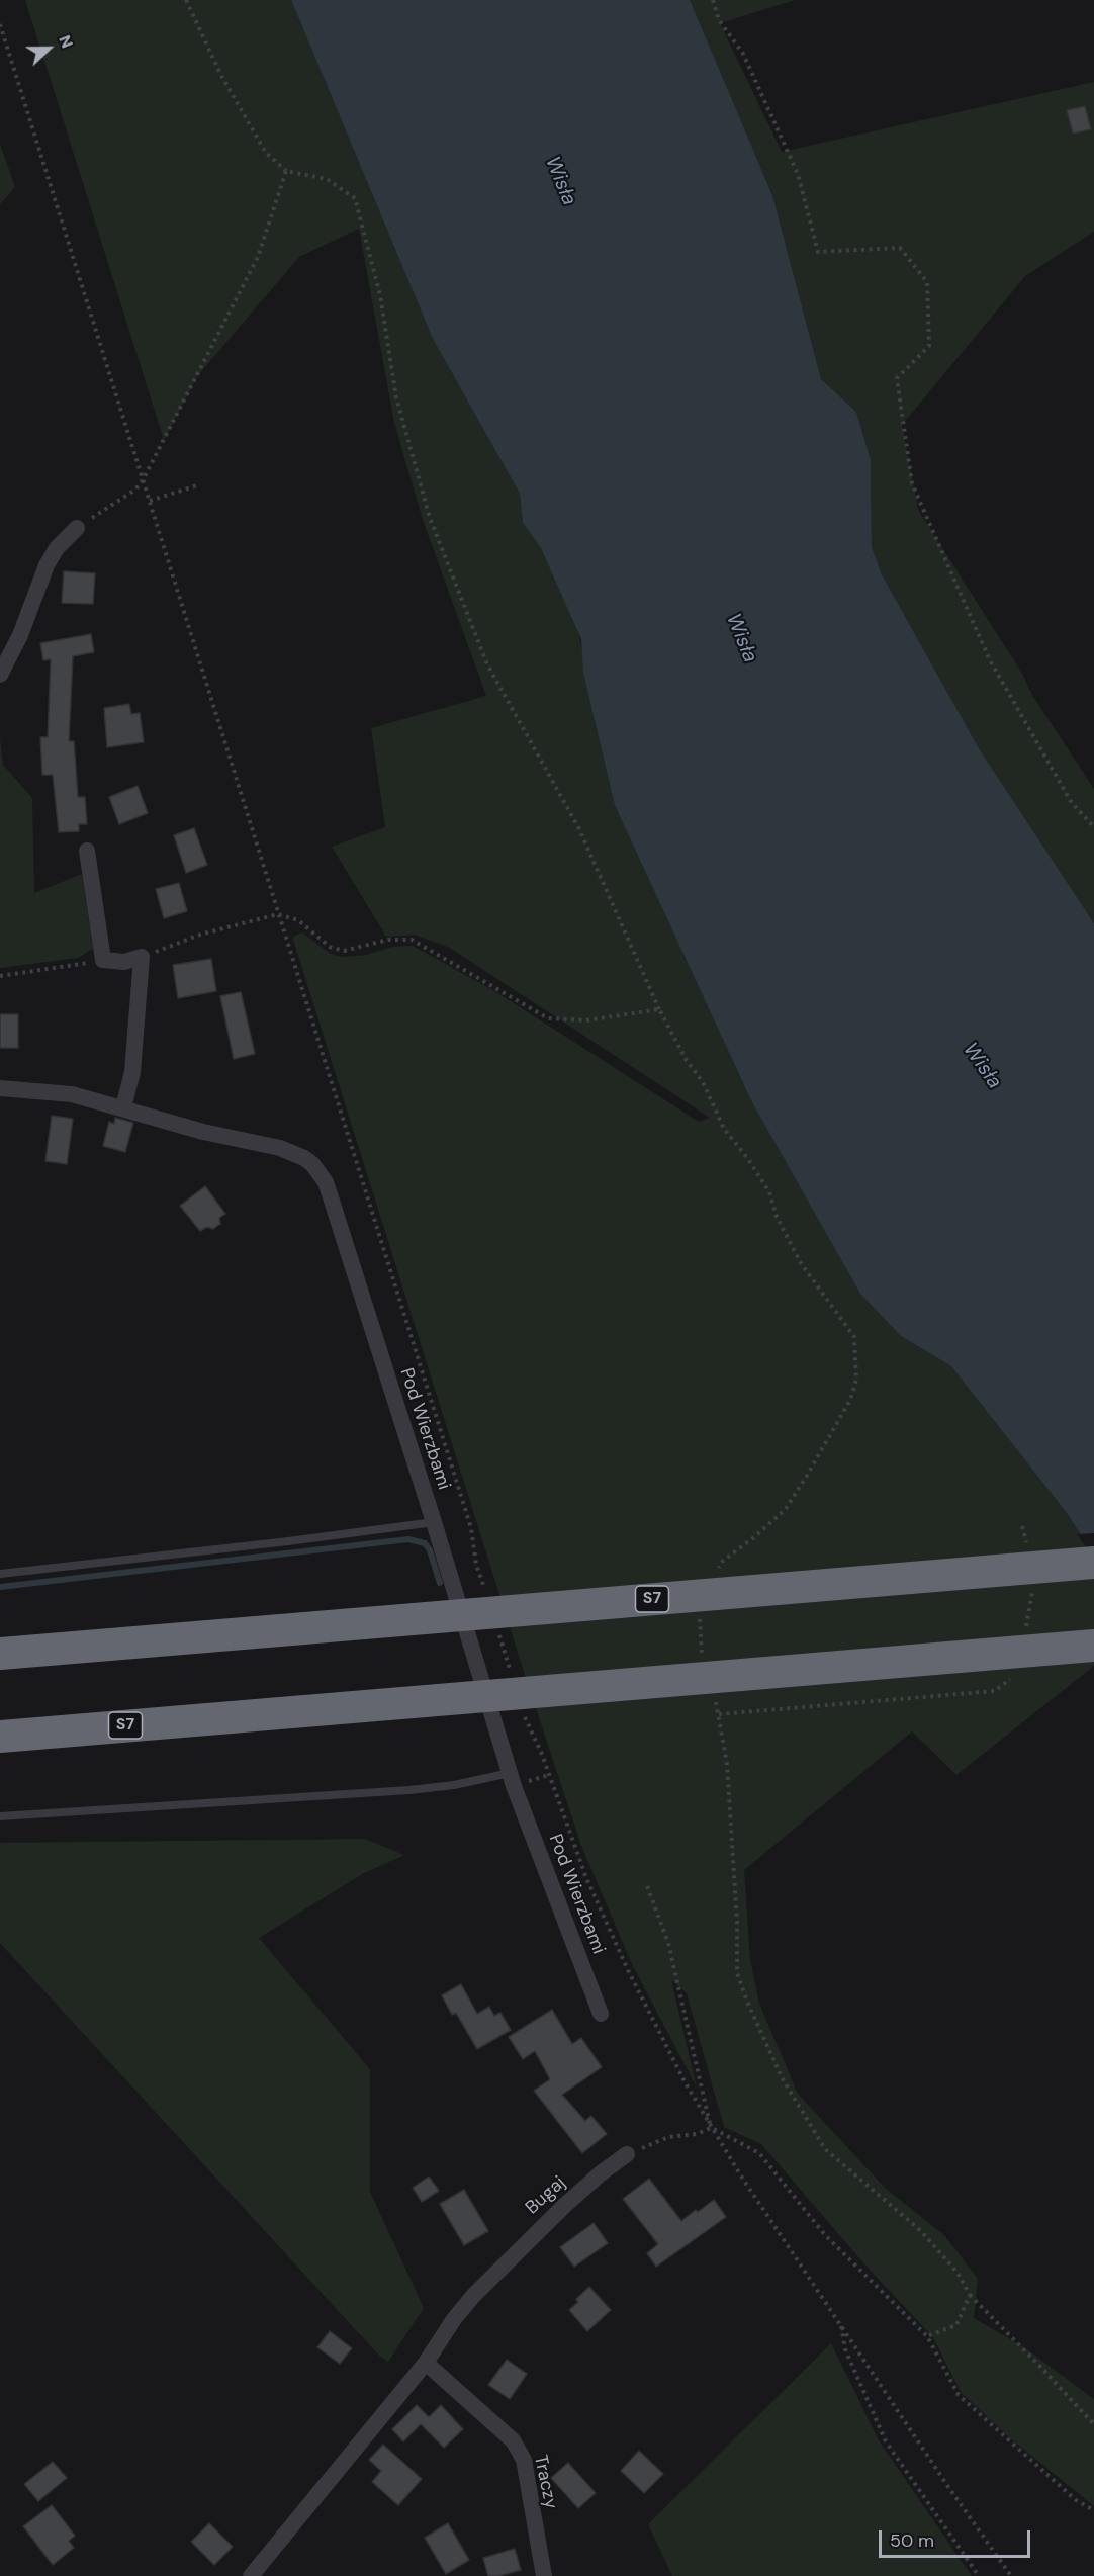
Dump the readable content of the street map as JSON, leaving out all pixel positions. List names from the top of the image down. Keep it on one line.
{"streets":{"highway":["S7"],"street":["Pod Wierzbami","Bugaj","Traczy"]},"crossings":[["Bugaj","Traczy"]],"water":["Wisła"],"scale_bar":"50 m","north":"right"}
